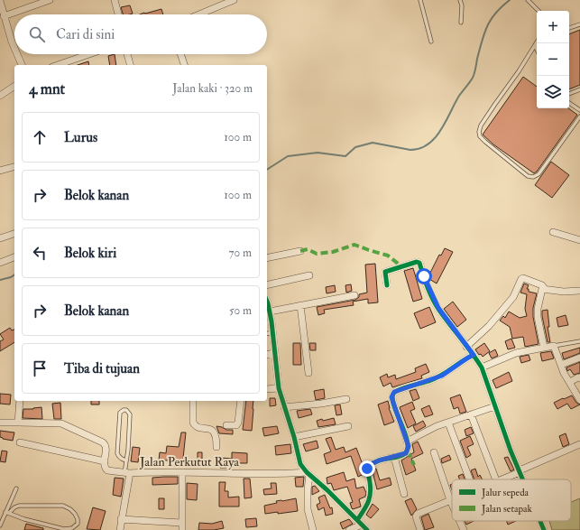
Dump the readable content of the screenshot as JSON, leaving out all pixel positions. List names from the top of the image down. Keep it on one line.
{"streets":{"street":["Jalan Perkutut Raya"]},"legend":["Jalur sepeda","Jalan setapak"],"page":{"map_buttons":["+","−"],"search":"Cari di sini","heading":["4 mnt","Jalan kaki · 320 m"],"list":[["Lurus","100 m"],["Belok kanan","100 m"],["Belok kiri","70 m"],["Belok kanan","50 m"],"Tiba di tujuan"]}}
